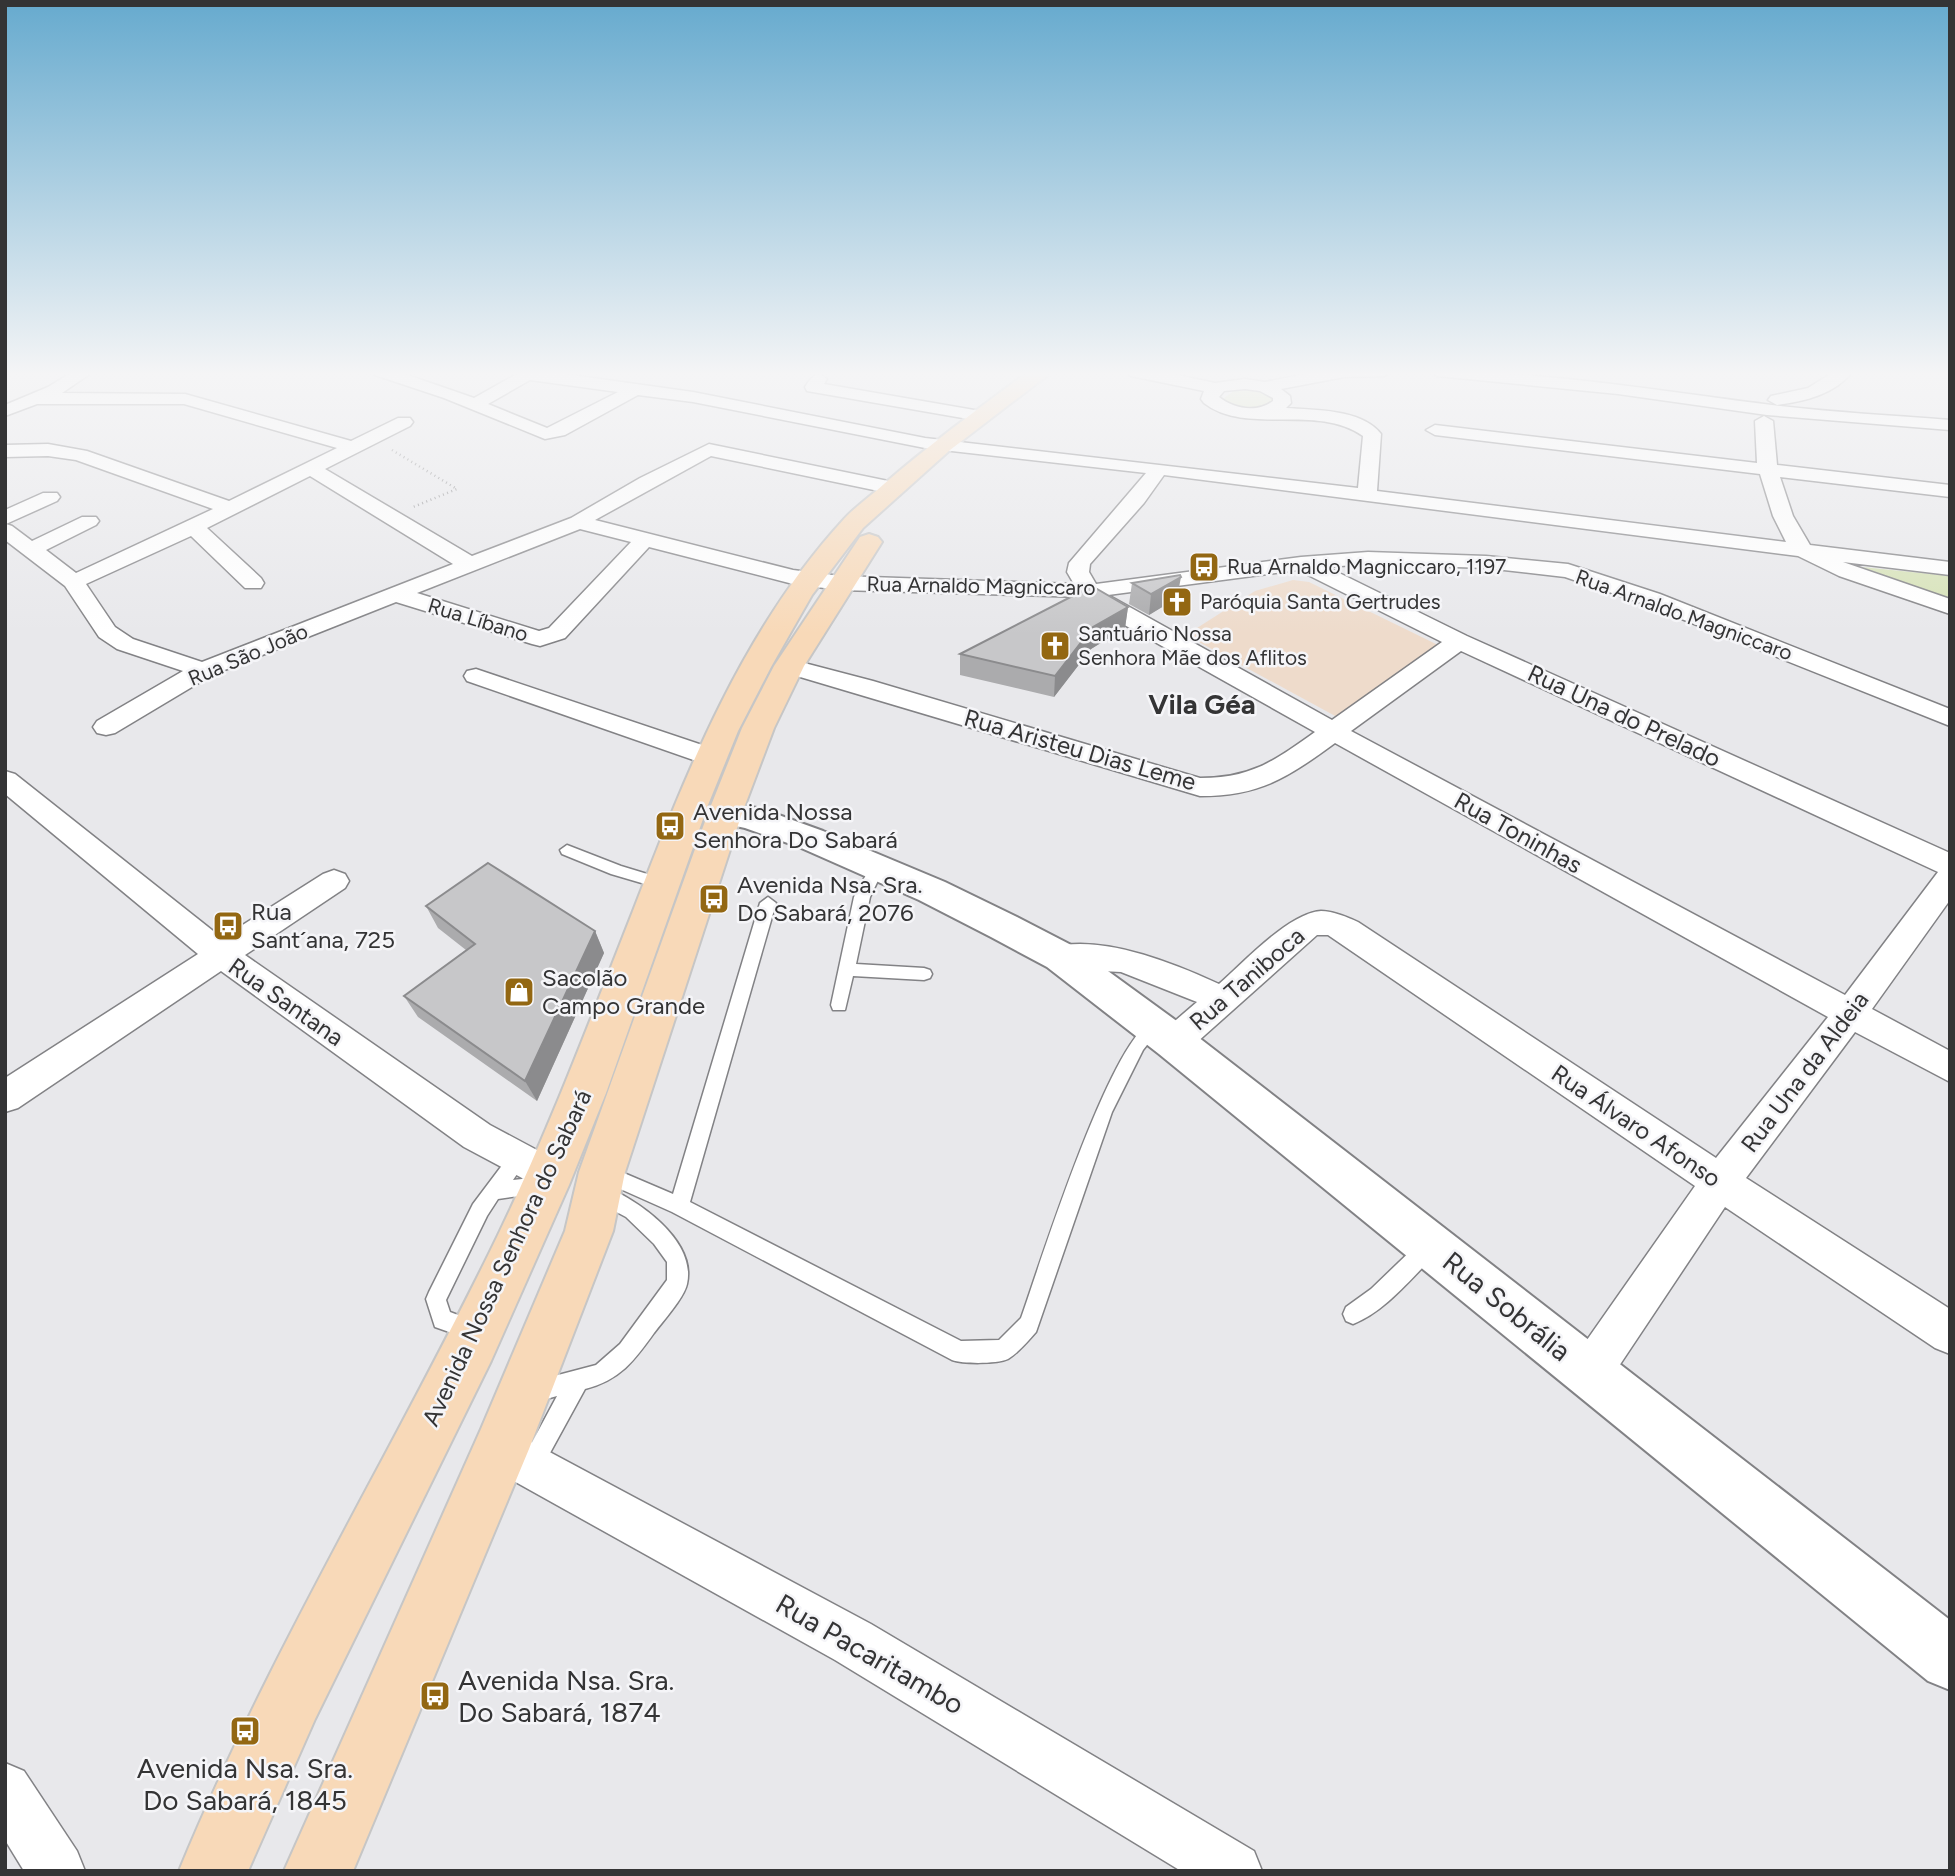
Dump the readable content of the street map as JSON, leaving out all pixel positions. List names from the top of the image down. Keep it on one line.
{"streets":{"main road":["Avenida Nossa Senhora do Sabará"],"street":["Rua Arnaldo Magniccaro","Rua Líbano","Rua São João","Rua Una do Prelado","Rua Aristeu Dias Leme","Rua Toninhas","Rua Taniboca","Rua Santana","Rua Una da Aldeia","Rua Álvaro Afonso","Rua Sobrália","Rua Pacaritambo"]},"crossings":[["Rua Arnaldo Magniccaro","Rua Líbano"],["Rua Arnaldo Magniccaro","Rua São João"],["Rua Arnaldo Magniccaro","Rua Una do Prelado"],["Rua Arnaldo Magniccaro","Rua Toninhas"],["Rua Arnaldo Magniccaro","Avenida Nossa Senhora do Sabará"],["Rua Líbano","Rua São João"],["Rua São João","Avenida Nossa Senhora do Sabará"],["Rua Una do Prelado","Rua Aristeu Dias Leme"],["Rua Aristeu Dias Leme","Rua Toninhas"],["Rua Aristeu Dias Leme","Avenida Nossa Senhora do Sabará"],["Rua Toninhas","Rua Una da Aldeia"],["Rua Taniboca","Rua Álvaro Afonso"],["Rua Taniboca","Rua Sobrália"],["Rua Santana","Avenida Nossa Senhora do Sabará"],["Rua Una da Aldeia","Rua Álvaro Afonso"],["Rua Una da Aldeia","Rua Sobrália"],["Avenida Nossa Senhora do Sabará","Rua Sobrália"],["Avenida Nossa Senhora do Sabará","Rua Pacaritambo"]],"districts":["Vila Géa"],"places":{"bus stop":["Rua Arnaldo Magniccaro, 1197","Avenida Nossa Senhora Do Sabará","Avenida Nsa. Sra. Do Sabará, 2076","Rua Sant´ana, 725","Avenida Nsa. Sra. Do Sabará, 1874","Avenida Nsa. Sra. Do Sabará, 1845"],"church":["Paróquia Santa Gertrudes","Santuário Nossa Senhora Mãe dos Aflitos"],"shop":["Sacolão Campo Grande"]}}
